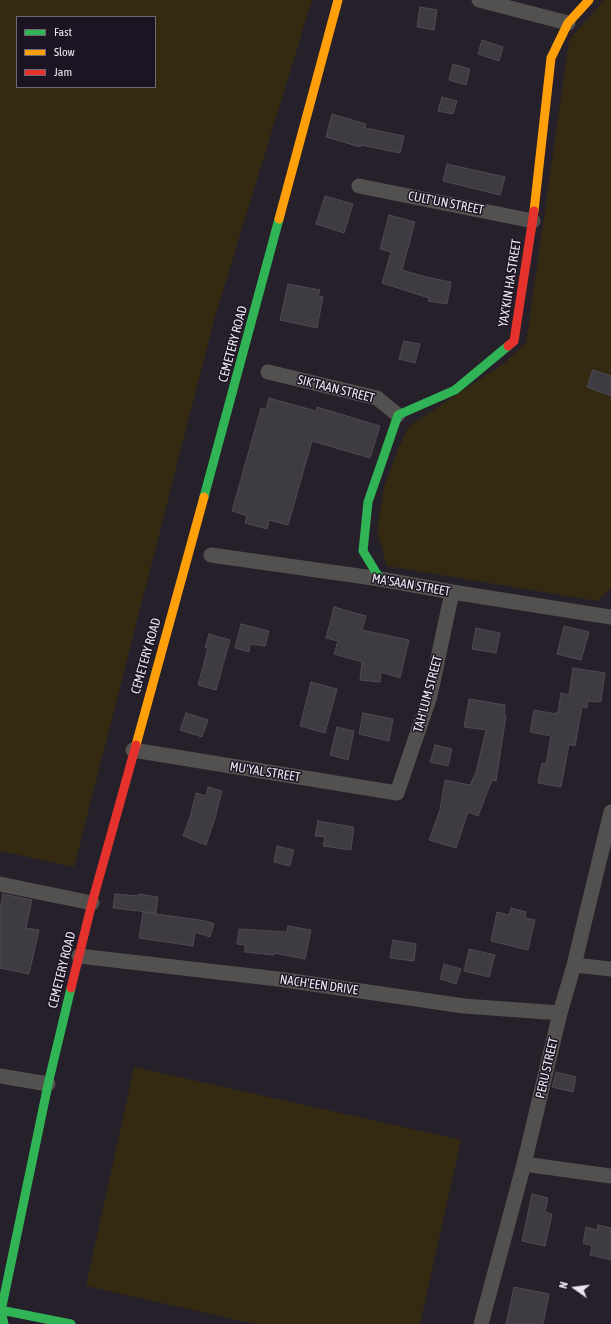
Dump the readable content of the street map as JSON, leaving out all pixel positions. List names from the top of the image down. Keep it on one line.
{"streets":{"street":["CULT'UN STREET","YAX'KIN HA STREET","CEMETERY ROAD","SIK'TAAN STREET","MA'SAAN STREET","TAH'LUM STREET","MU'YAL STREET","NACH'EEN DRIVE","PERU STREET"]},"crossings":[["CULT'UN STREET","YAX'KIN HA STREET"],["YAX'KIN HA STREET","SIK'TAAN STREET"],["CEMETERY ROAD","MU'YAL STREET"],["CEMETERY ROAD","NACH'EEN DRIVE"],["MA'SAAN STREET","TAH'LUM STREET"],["TAH'LUM STREET","MU'YAL STREET"],["NACH'EEN DRIVE","PERU STREET"]],"legend":["Fast","Slow","Jam"],"north":"left"}
